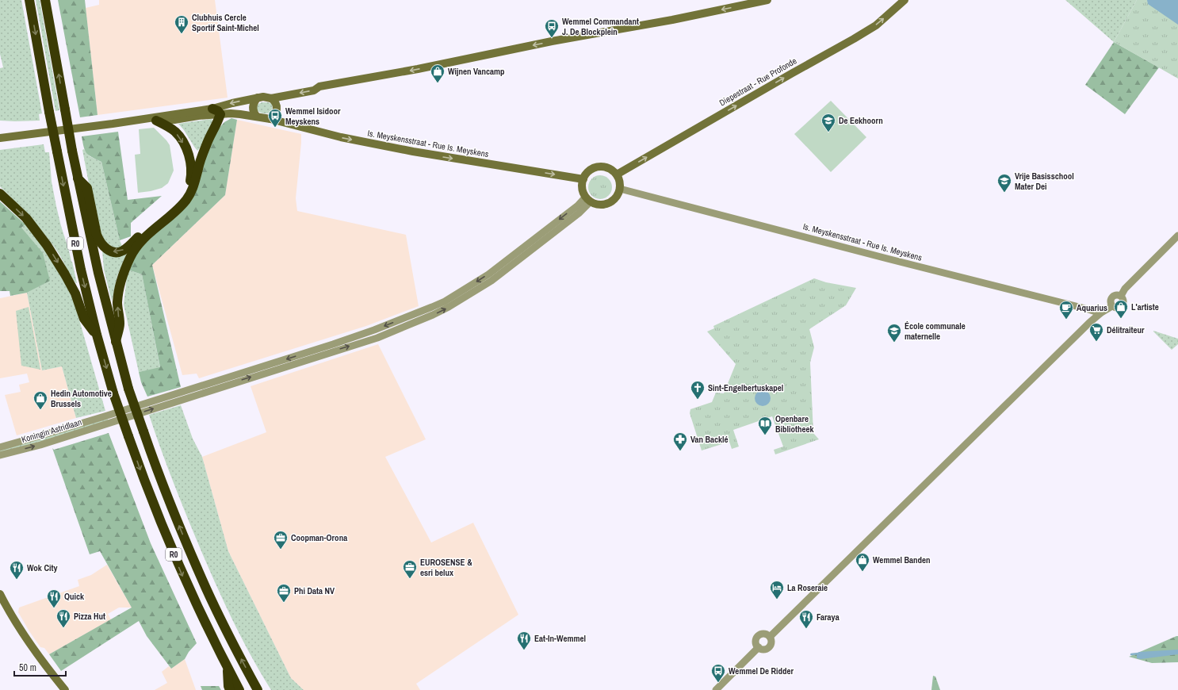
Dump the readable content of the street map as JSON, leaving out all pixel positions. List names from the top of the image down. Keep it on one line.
{"streets":{"highway":["R0"],"main road":["Diepestraat - Rue Profonde","Is. Meyskensstraat - Rue Is. Meyskens"],"street":["Koningin Astridlaan"]},"crossings":[["Diepestraat - Rue Profonde","Is. Meyskensstraat - Rue Is. Meyskens"]],"one_way":["Diepestraat - Rue Profonde"],"places":{"building":["Clubhuis Cercle Sportif Saint-Michel"],"bus stop":["Wemmel Commandant J. De Blockplein","Wemmel Isidoor Meyskens","Wemmel De Ridder"],"shop":["Wijnen Vancamp","L'artiste","Hedin Automotive Brussels","Wemmel Banden"],"school or university":["De Eekhoorn","Vrije Basisschool Mater Dei","École communale maternelle"],"cafe":["Aquarius"],"supermarket":["Délitraiteur"],"church":["Sint-Engelbertuskapel"],"library":["Openbare Bibliotheek"],"pharmacy":["Van Backlé"],"office":["Coopman-Orona","EUROSENSE & esri belux","Phi Data NV"],"restaurant":["Wok City","Quick","Pizza Hut","Faraya","Eat-In-Wemmel"],"hotel":["La Roseraie"]},"scale_bar":"50 m"}
